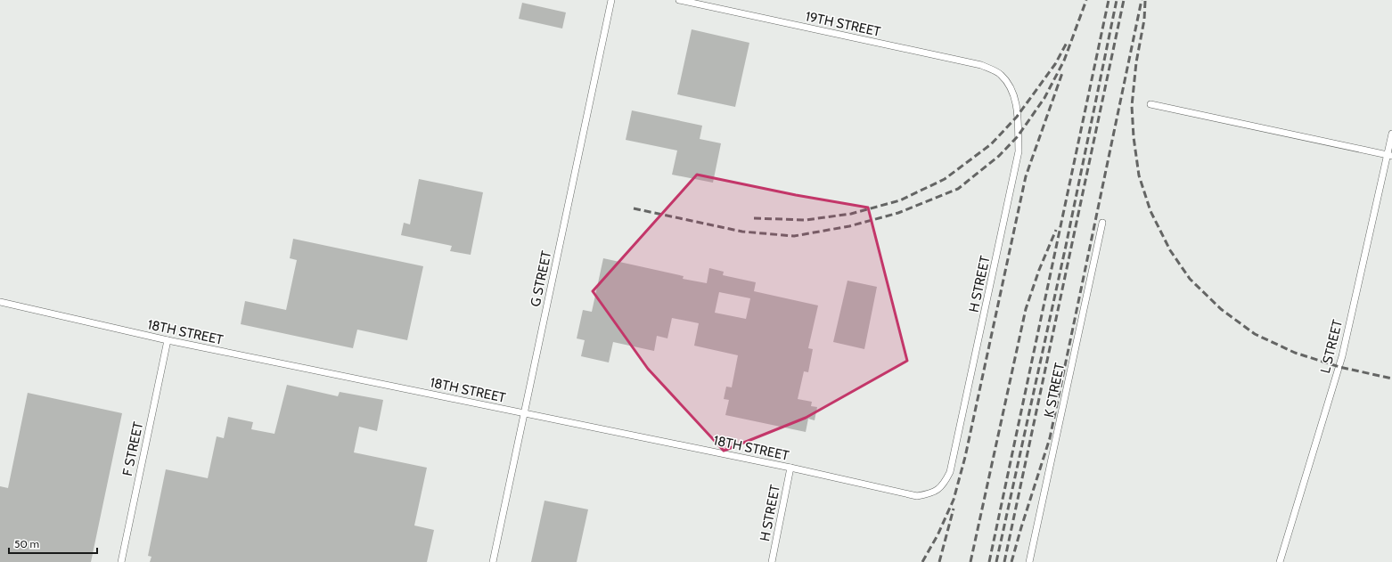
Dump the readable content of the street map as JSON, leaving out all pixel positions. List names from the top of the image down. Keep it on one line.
{"streets":{"lane":["19TH STREET","G STREET","H STREET","18TH STREET","L STREET","K STREET","F STREET"]},"crossings":[["19TH STREET","H STREET"],["G STREET","18TH STREET"],["H STREET","18TH STREET"],["18TH STREET","F STREET"]],"scale_bar":"50 m"}
